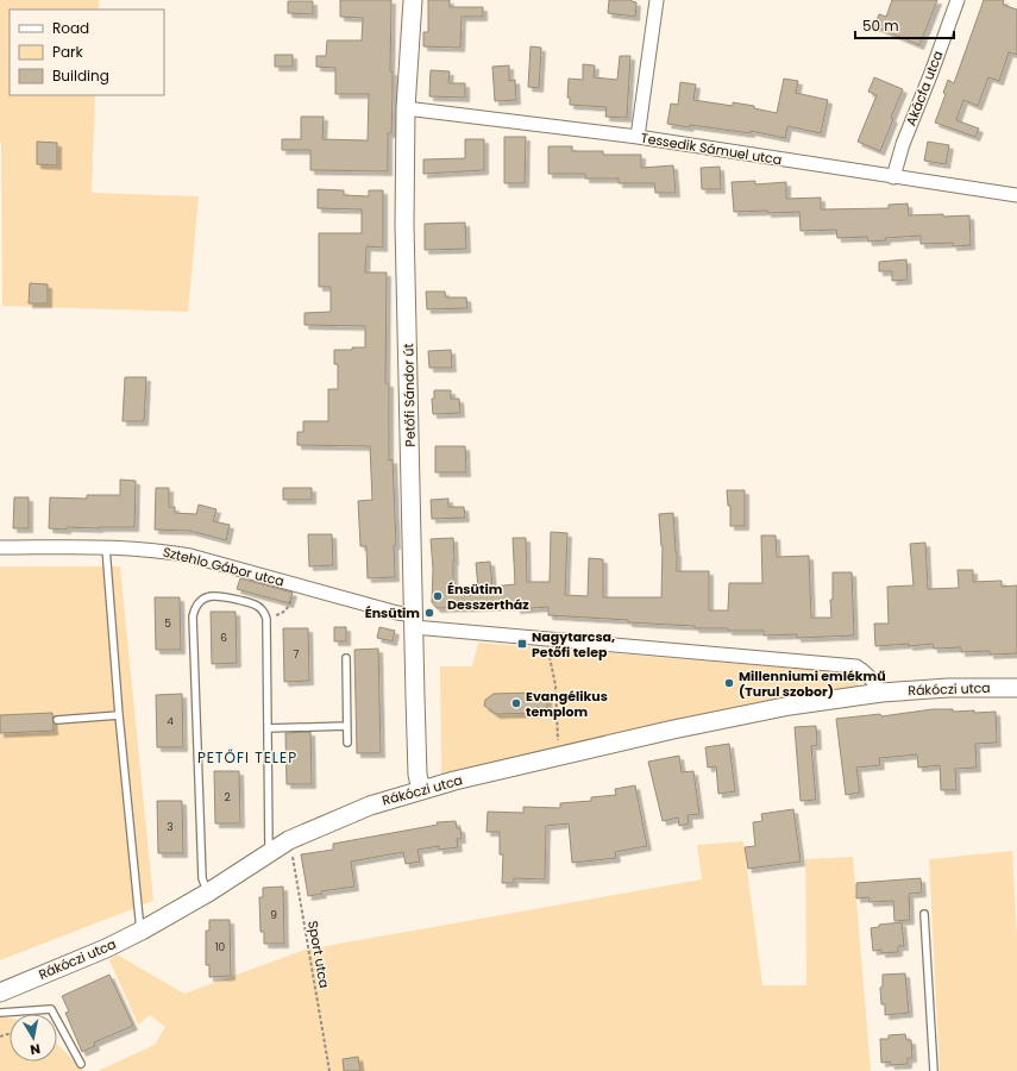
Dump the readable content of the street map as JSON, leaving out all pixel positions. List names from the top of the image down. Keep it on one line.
{"streets":{"main road":["Petőfi Sándor út","Rákóczi utca"],"street":["Akácfa utca","Tessedik Sámuel utca","Sztehlo Gábor utca"],"path":["Sport utca"]},"crossings":[["Akácfa utca","Tessedik Sámuel utca"],["Tessedik Sámuel utca","Petőfi Sándor út"],["Petőfi Sándor út","Sztehlo Gábor utca"],["Petőfi Sándor út","Rákóczi utca"],["Rákóczi utca","Sport utca"]],"districts":["PETŐFI TELEP"],"places":{"other":["Énsütim Desszertház","Énsütim","Millenniumi emlékmű (Turul szobor)","Evangélikus templom"],"transit":["Nagytarcsa, Petőfi telep"]},"house_numbers":["5","6","7","4","2","3","9","10"],"legend":["Road","Park","Building"],"scale_bar":"50 m","north":"bottom"}
